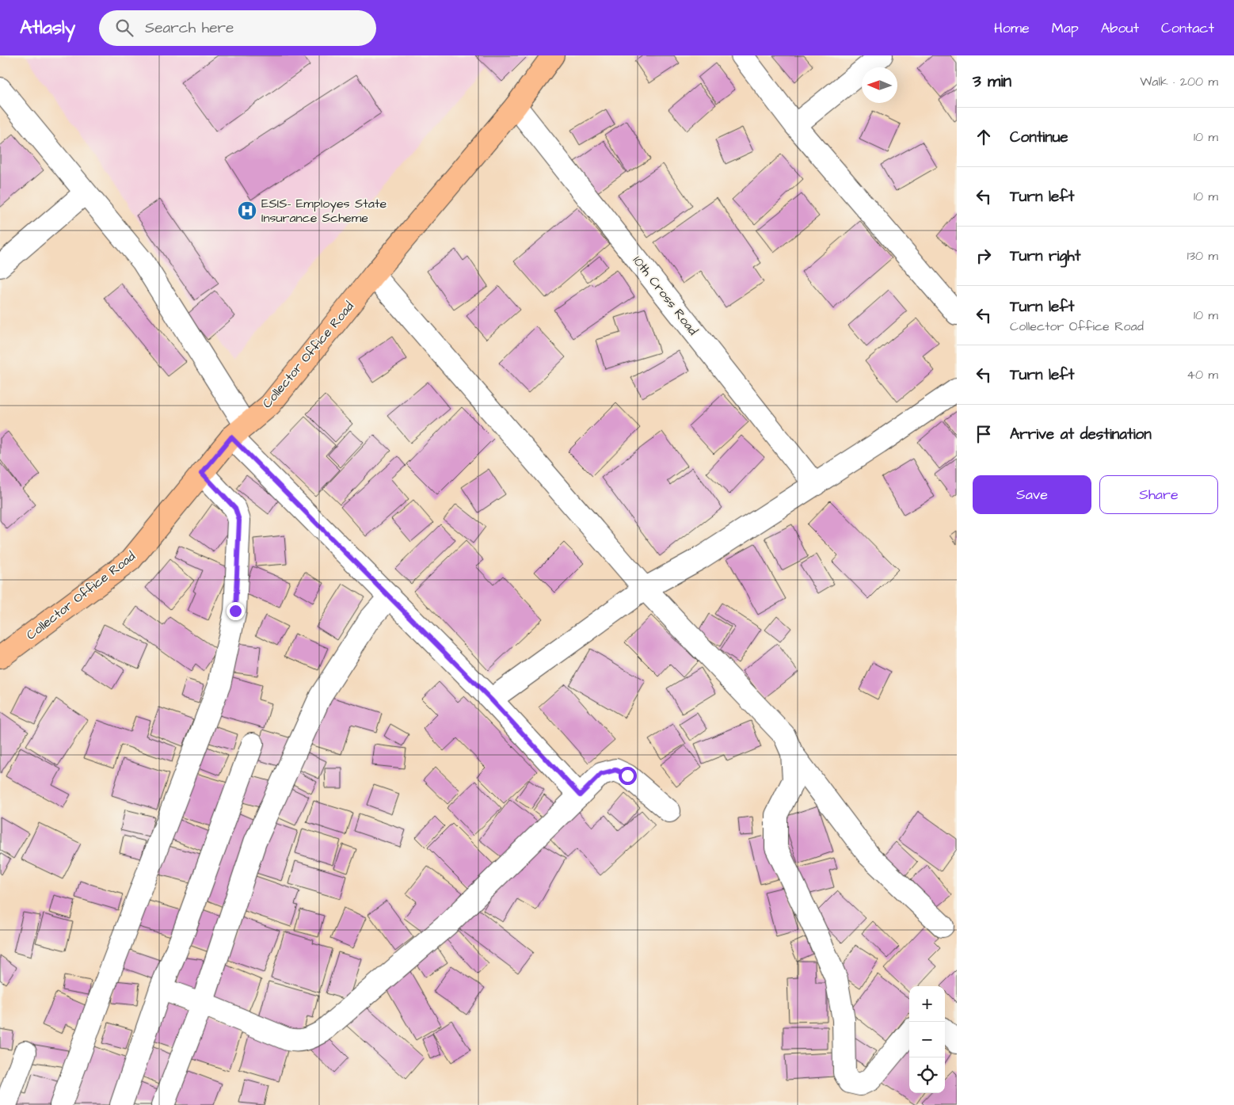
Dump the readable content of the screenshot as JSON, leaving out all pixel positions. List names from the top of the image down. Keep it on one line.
{"streets":{"main road":["Collector Office Road"],"street":["10th Cross Road"]},"crossings":[["10th Cross Road","Collector Office Road"]],"places":{"hospital":["ESIS- Employes State Insurance Scheme"]},"north":"left","page":{"header":"Atlasly","search":"Search here","nav":["Home","Map","About","Contact"],"heading":["3 min","Walk · 200 m"],"list":[["Continue","10 m"],["Turn left","10 m"],["Turn right","130 m"],["Turn left","Collector Office Road","10 m"],["Turn left","40 m"],"Arrive at destination"],"buttons":["Save","Share"],"map_buttons":["+","−"]}}
